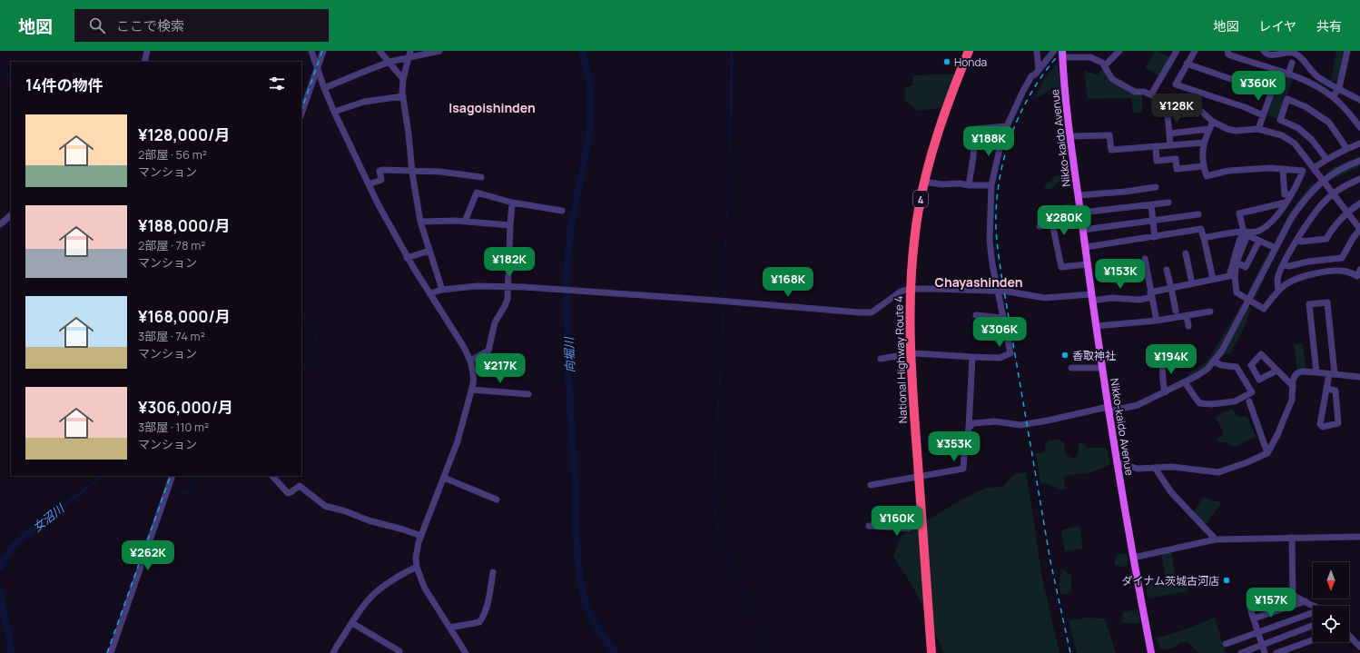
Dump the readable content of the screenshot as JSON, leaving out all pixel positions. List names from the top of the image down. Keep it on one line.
{"streets":{"highway":["4","National Highway Route 4"],"main road":["Nikko-kaido Avenue"]},"districts":["Isagoishinden","Chayashinden"],"water":["向堀川","女沼川"],"places":["Honda","香取神社","ダイナム茨城古河店"],"north":"bottom","page":{"header":"地図","search":"ここで検索","nav":["地図","レイヤ","共有"],"heading":"14件の物件","price":["¥360K","¥128K","¥188K","¥280K","¥182K","¥153K","¥168K","¥306K","¥194K","¥217K","¥353K","¥160K","¥262K","¥157K"],"list":[{"name":"¥128,000/月","note":"2部屋 · 56 m² · マンション"},{"name":"¥188,000/月","note":"2部屋 · 78 m² · マンション"},{"name":"¥168,000/月","note":"3部屋 · 74 m² · マンション"},{"name":"¥306,000/月","note":"3部屋 · 110 m² · マンション"}]}}
